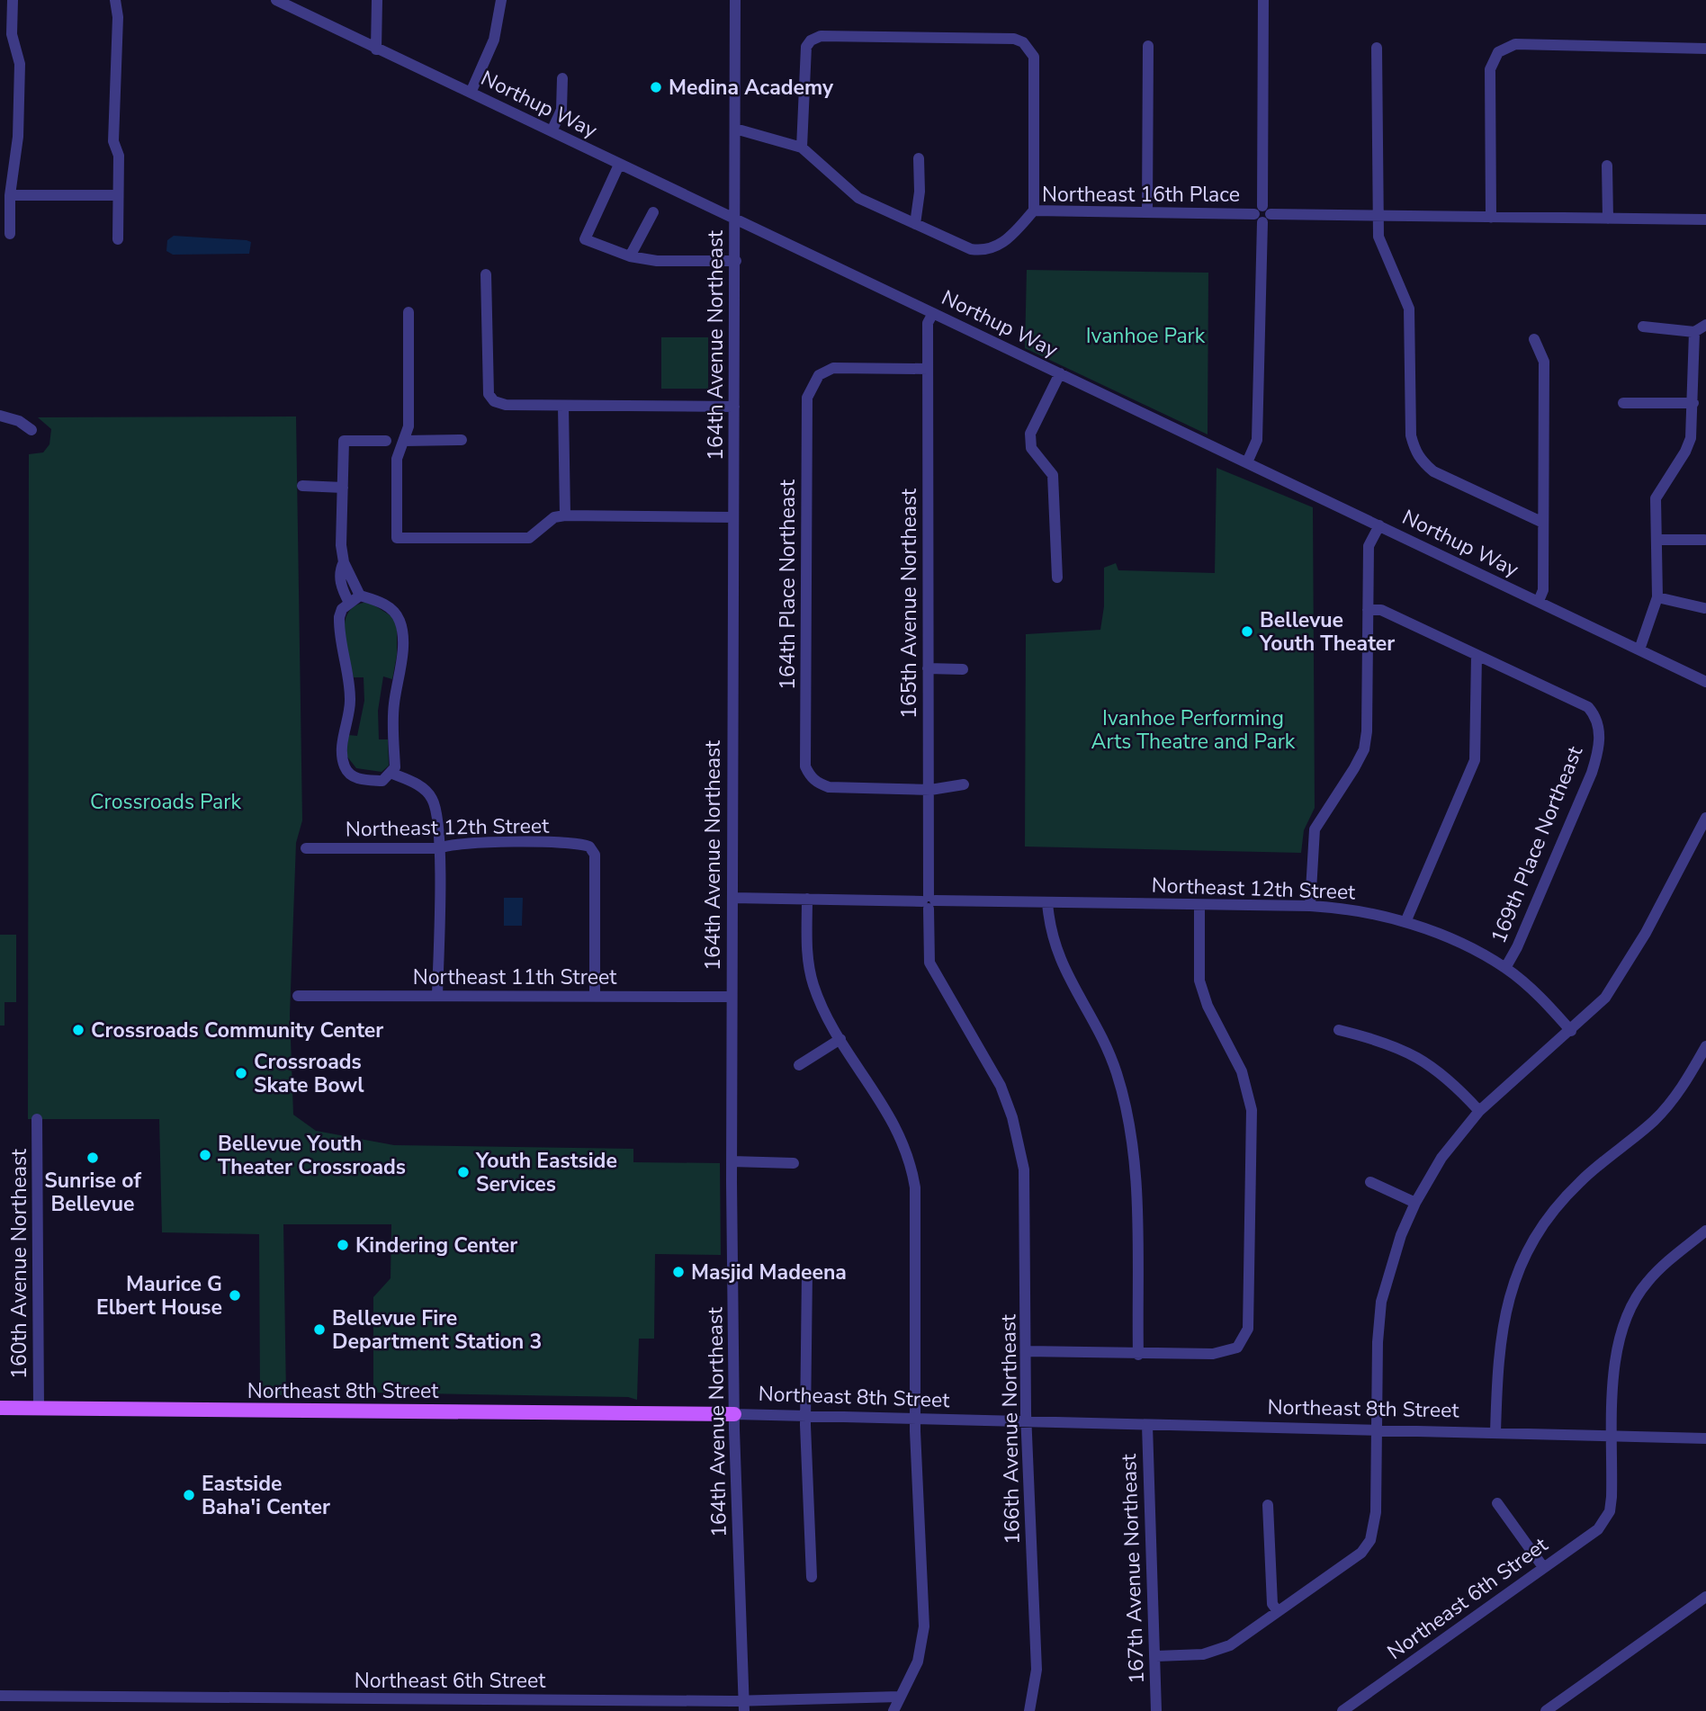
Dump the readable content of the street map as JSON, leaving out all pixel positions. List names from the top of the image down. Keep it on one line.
{"streets":{"main road":["Northeast 8th Street"],"street":["Northup Way","Northeast 16th Place","164th Avenue Northeast","164th Place Northeast","165th Avenue Northeast","Northeast 12th Street","169th Place Northeast","Northeast 11th Street","160th Avenue Northeast","166th Avenue Northeast","167th Avenue Northeast","Northeast 6th Street"]},"crossings":[["Northup Way","164th Avenue Northeast"],["Northup Way","165th Avenue Northeast"],["Northeast 16th Place","164th Avenue Northeast"],["164th Avenue Northeast","Northeast 12th Street"],["164th Avenue Northeast","Northeast 11th Street"],["164th Avenue Northeast","Northeast 8th Street"],["164th Avenue Northeast","Northeast 6th Street"],["164th Place Northeast","165th Avenue Northeast"],["165th Avenue Northeast","Northeast 12th Street"],["165th Avenue Northeast","166th Avenue Northeast"],["Northeast 12th Street","169th Place Northeast"],["Northeast 12th Street","Northeast 11th Street"],["Northeast 12th Street","166th Avenue Northeast"],["160th Avenue Northeast","Northeast 8th Street"],["Northeast 8th Street","166th Avenue Northeast"],["Northeast 8th Street","167th Avenue Northeast"],["Northeast 8th Street","Northeast 6th Street"]],"parks":["Ivanhoe Park","Ivanhoe Performing Arts Theatre and Park","Crossroads Park"],"places":["Medina Academy","Bellevue Youth Theater","Crossroads Community Center","Crossroads Skate Bowl","Bellevue Youth Theater Crossroads","Sunrise of Bellevue","Youth Eastside Services","Kindering Center","Masjid Madeena","Maurice G Elbert House","Bellevue Fire Department Station 3","Eastside Baha'i Center"]}
